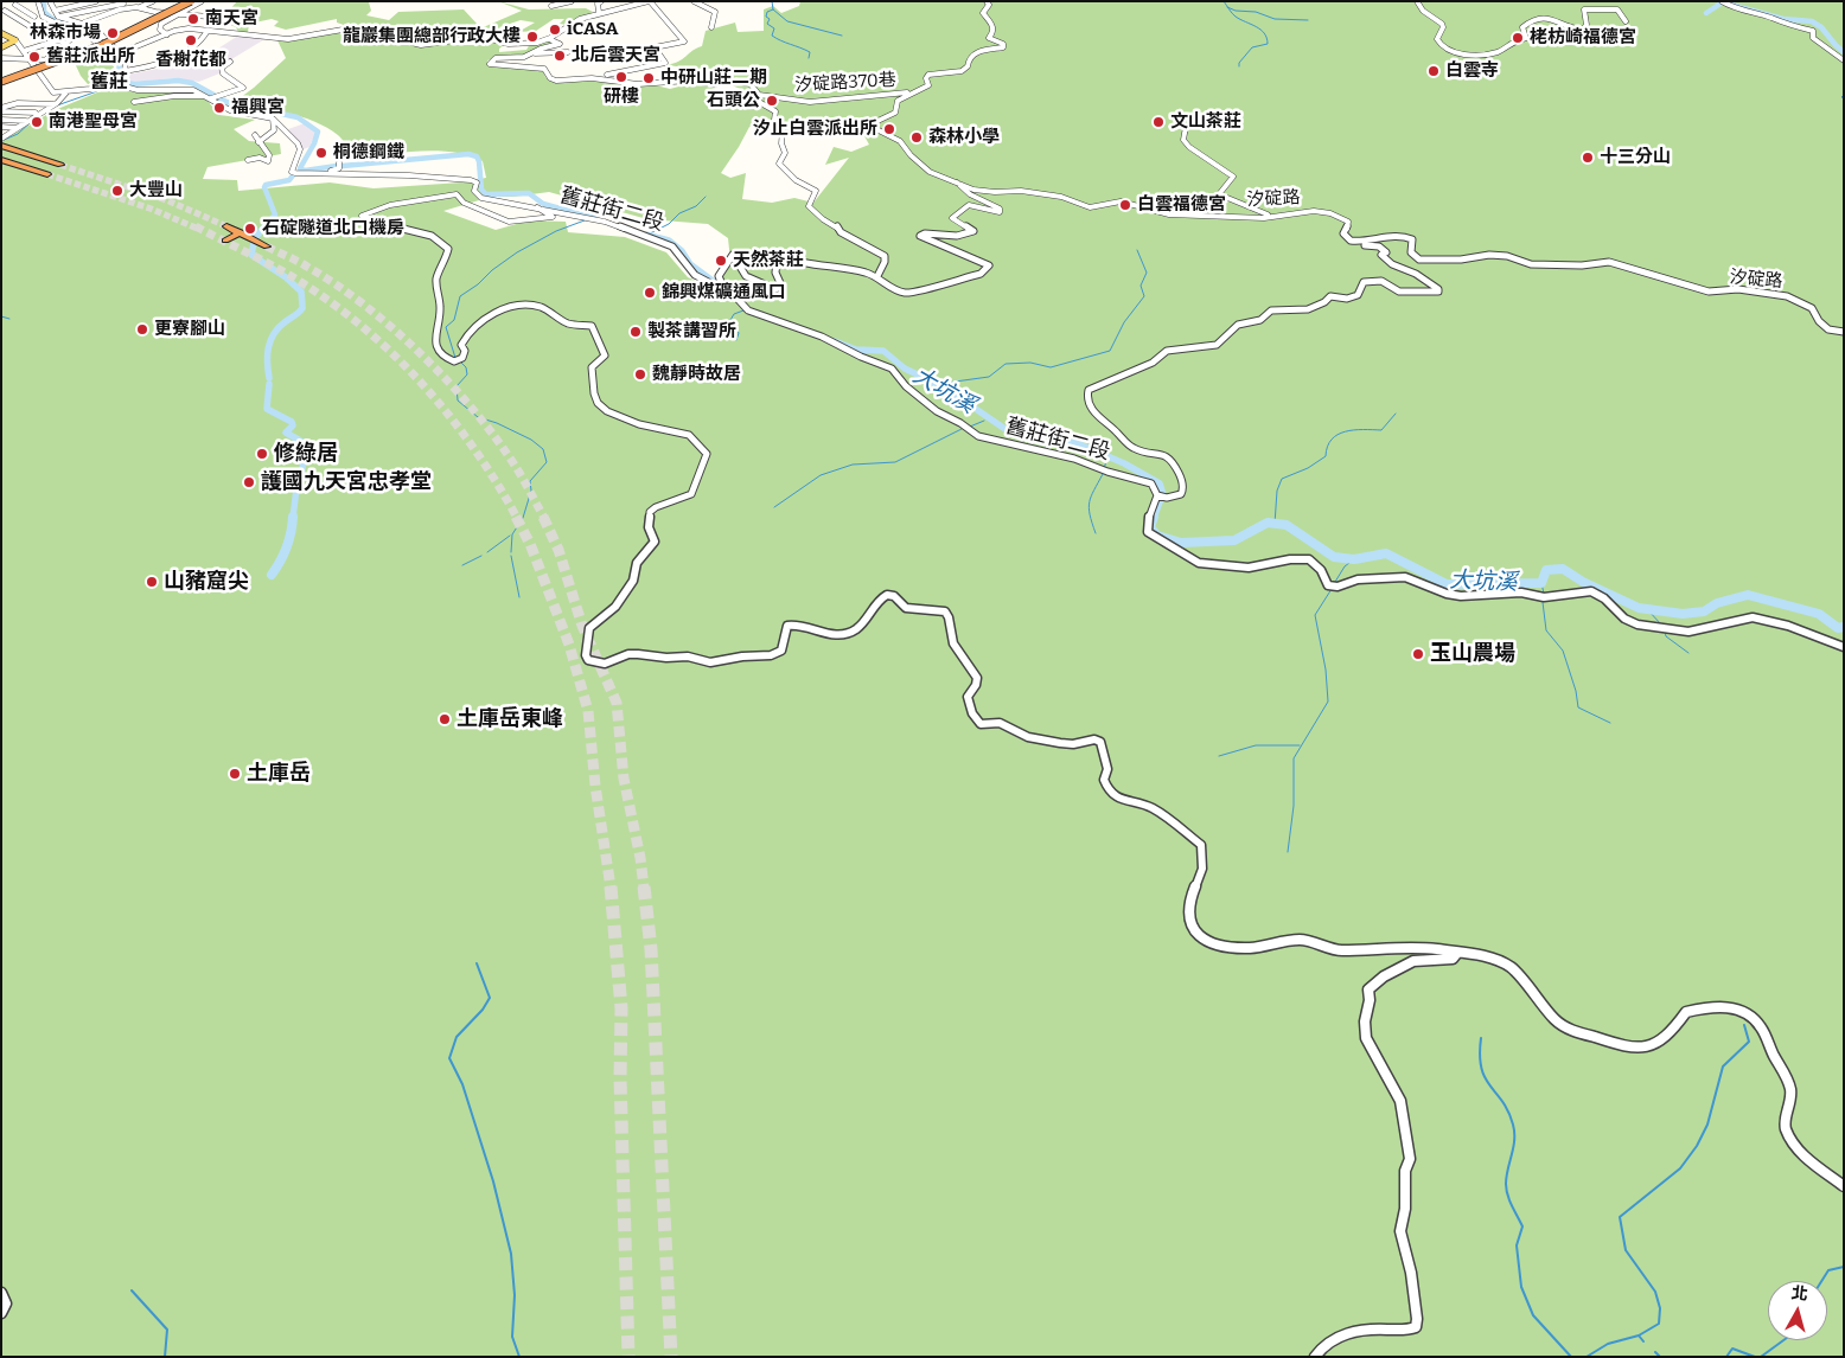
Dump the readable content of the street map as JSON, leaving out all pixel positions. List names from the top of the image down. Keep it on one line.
{"streets":{"street":["汐碇路370巷","汐碇路","舊莊街二段"]},"crossings":[["汐碇路370巷","汐碇路"]],"districts":["舊莊"],"water":["大坑溪"],"places":["南天宮","iCASA","林森市場","龍巖集團總部行政大樓","栳枋崎福德宮","香榭花都","北后雲天宮","舊莊派出所","白雲寺","研樓","中研山莊二期","石頭公","福興宮","南港聖母宮","文山茶莊","汐止白雲派出所","森林小學","桐德鋼鐵","十三分山","大豐山","白雲福德宮","石碇隧道北口機房","天然茶莊","錦興煤礦通風口","更寮腳山","製茶講習所","魏靜時故居","修綠居","護國九天宮忠孝堂","山豬窟尖","玉山農場","土庫岳東峰","土庫岳"],"north":"top"}
